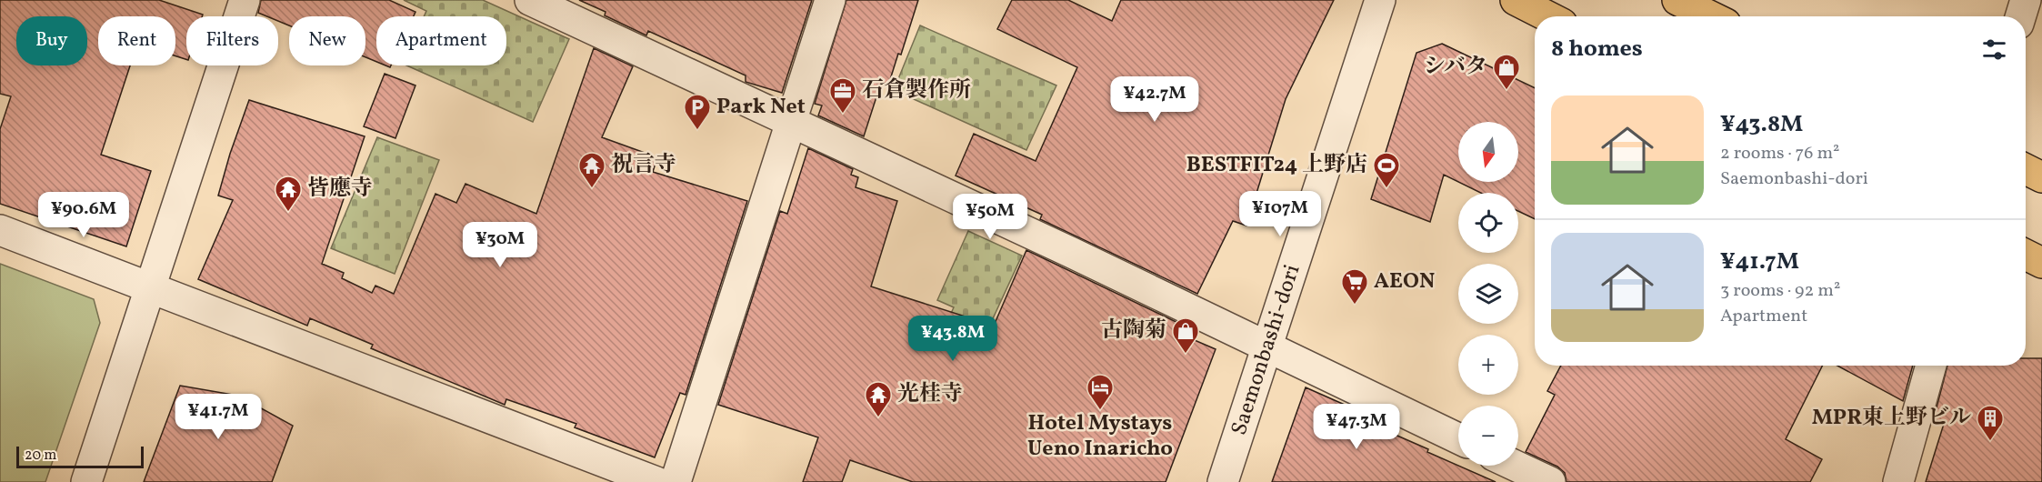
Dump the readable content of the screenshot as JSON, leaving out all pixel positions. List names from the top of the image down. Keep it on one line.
{"streets":{"street":["Saemonbashi-dori"]},"places":{"shop":["シバタ","古陶菊"],"office":["石倉製作所"],"parking":["Park Net"],"temple":["祝言寺","皆應寺","光桂寺"],"sports":["BESTFIT24 上野店"],"supermarket":["AEON"],"hotel":["Hotel Mystays Ueno Inaricho"],"building":["MPR東上野ビル"]},"scale_bar":"20 m","north":"bottom","page":{"chip":["Buy","Rent","Filters","New","Apartment"],"heading":"8 homes","price":["¥42.7M","¥107M","¥90.6M","¥50M","¥30M","¥43.8M","¥41.7M","¥47.3M"],"list":[{"name":"¥43.8M","note":"2 rooms · 76 m² · Saemonbashi-dori"},{"name":"¥41.7M","note":"3 rooms · 92 m² · Apartment"}],"map_buttons":["+","−"],"scale":"20 m"}}
